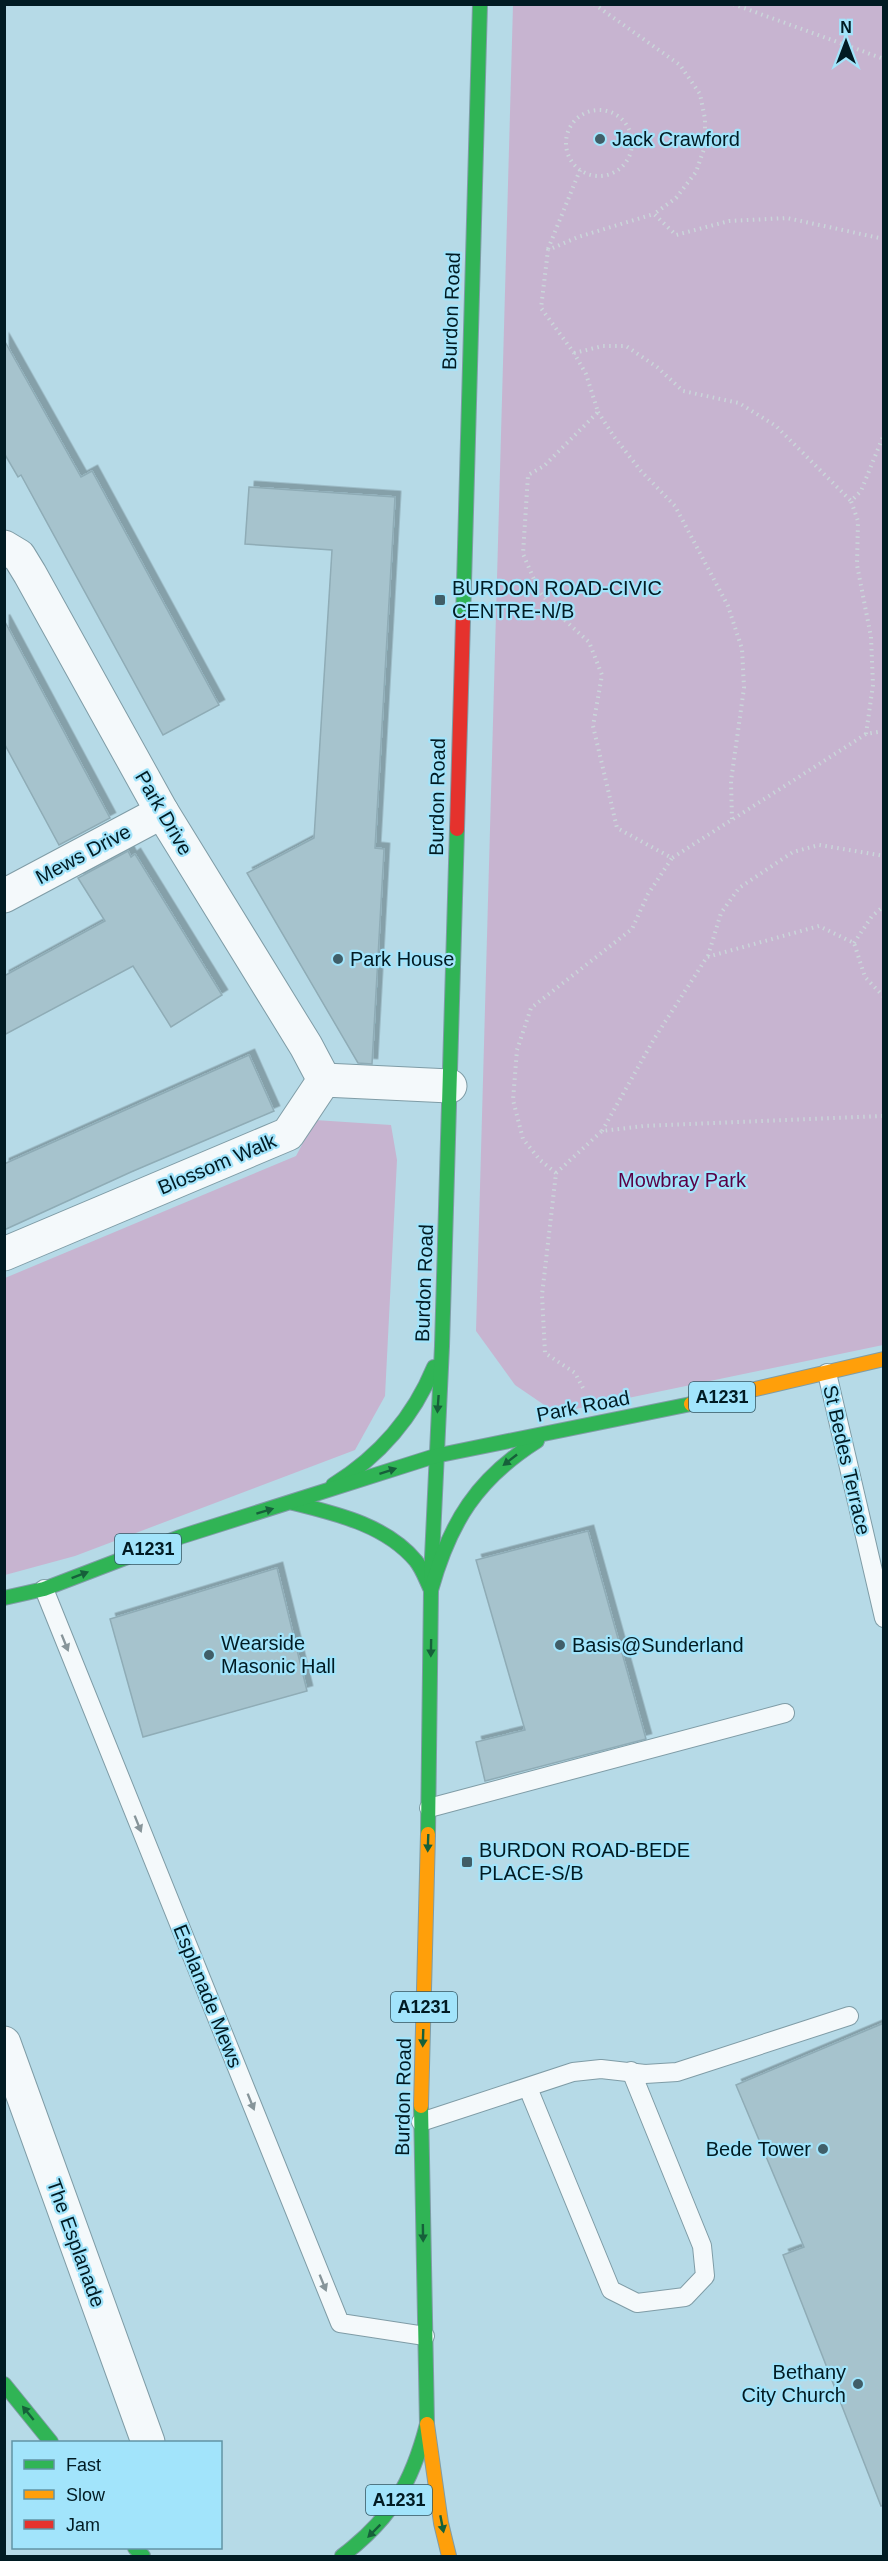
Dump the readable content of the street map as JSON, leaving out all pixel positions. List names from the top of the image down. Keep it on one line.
{"streets":{"main road":["Burdon Road","A1231","Park Road"],"street":["Park Drive","Mews Drive","Blossom Walk","The Esplanade"],"lane":["St Bedes Terrace","Esplanade Mews"]},"crossings":[["Burdon Road","A1231"],["Burdon Road","Park Road"],["Burdon Road","Esplanade Mews"],["Park Drive","Mews Drive"],["Park Drive","Blossom Walk"],["A1231","Park Road"],["Park Road","St Bedes Terrace"],["Park Road","Esplanade Mews"]],"one_way":["Park Road","Esplanade Mews"],"parks":["Mowbray Park"],"places":{"other":["Jack Crawford","Park House","Basis@Sunderland","Wearside Masonic Hall","Bede Tower","Bethany City Church"],"transit":["BURDON ROAD-CIVIC CENTRE-N/B","BURDON ROAD-BEDE PLACE-S/B"]},"legend":["Fast","Slow","Jam"],"north":"top"}
